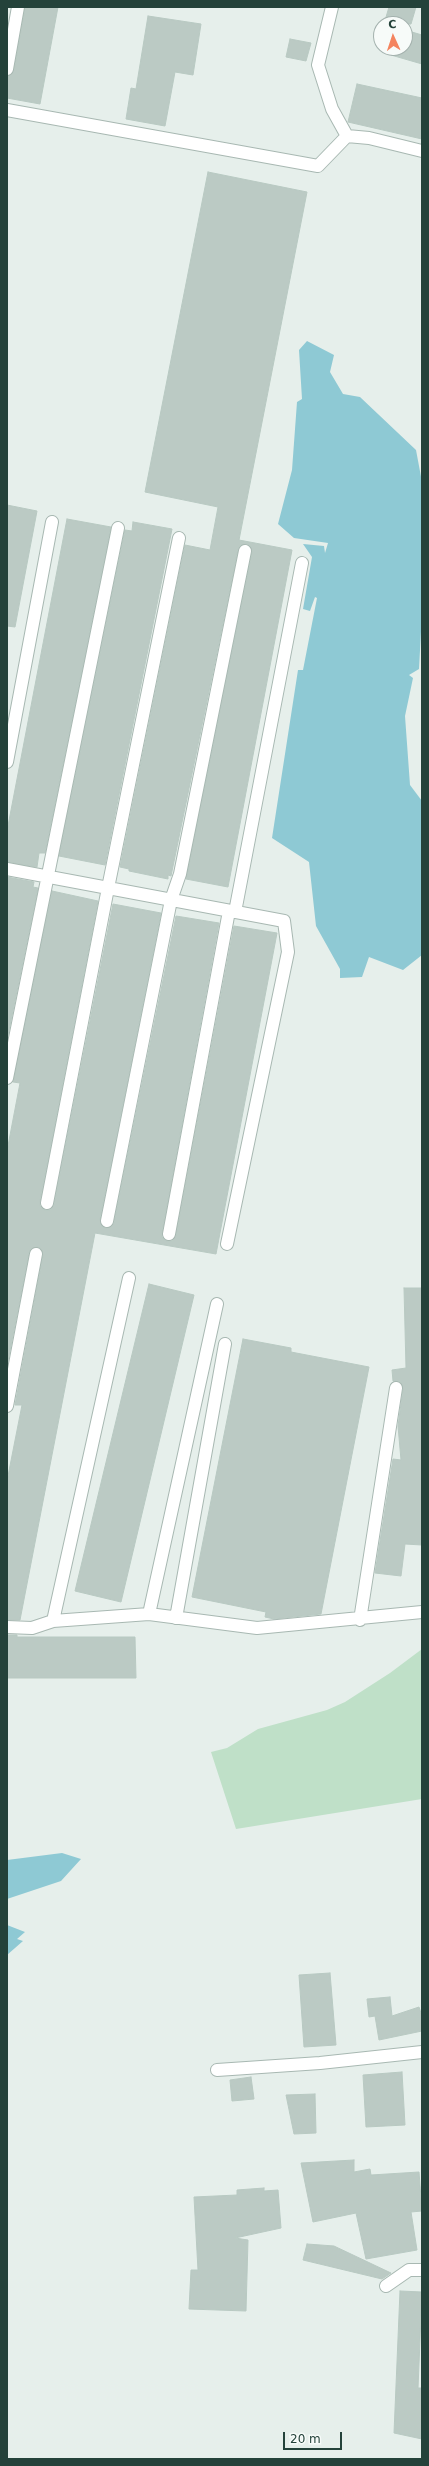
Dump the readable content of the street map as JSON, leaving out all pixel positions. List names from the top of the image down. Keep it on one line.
{"scale_bar":"20 m","north":"top"}
